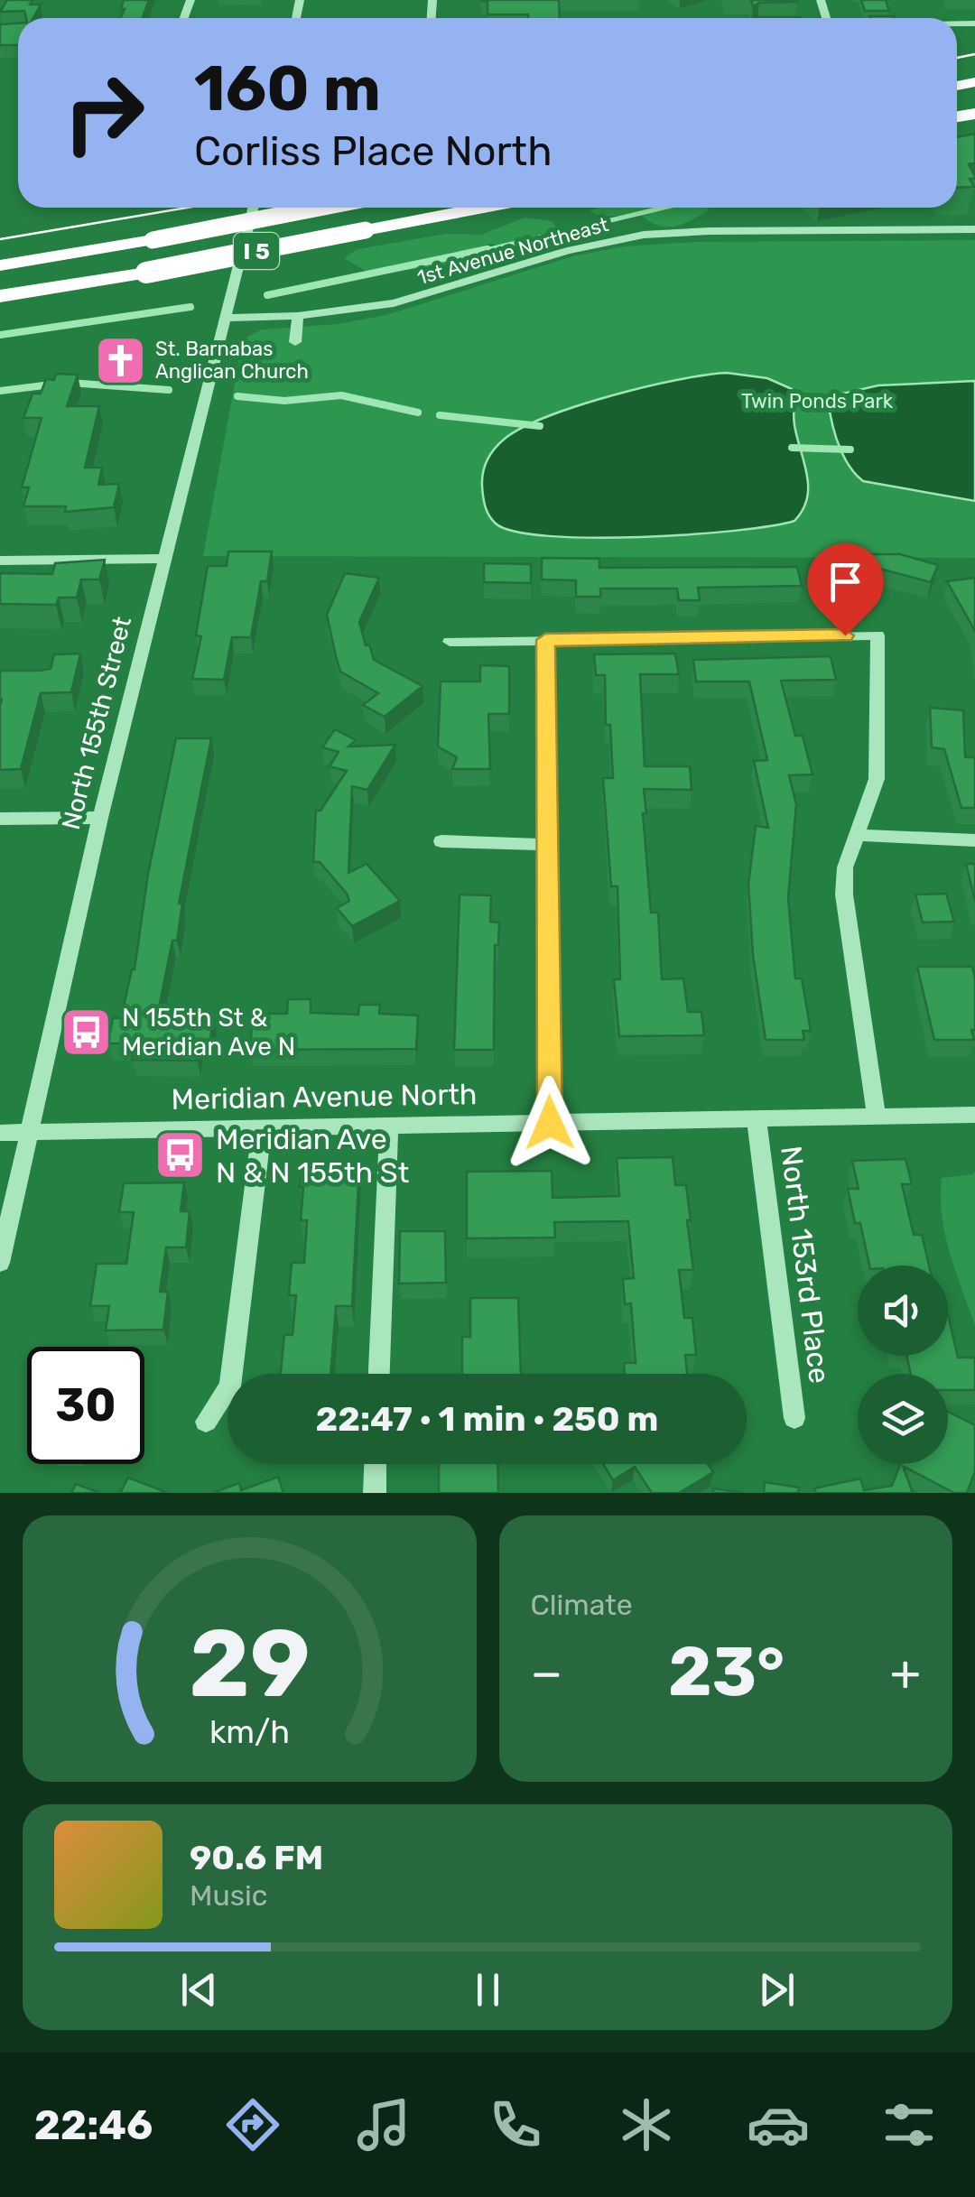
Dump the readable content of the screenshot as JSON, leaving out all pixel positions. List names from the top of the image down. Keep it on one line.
{"streets":{"highway":["I 5"],"street":["1st Avenue Northeast","North 155th Street","Meridian Avenue North","North 153rd Place"]},"crossings":[["1st Avenue Northeast","North 155th Street"],["North 155th Street","Meridian Avenue North"],["Meridian Avenue North","North 153rd Place"]],"parks":["Twin Ponds Park"],"places":{"church":["St. Barnabas Anglican Church"],"bus stop":["N 155th St & Meridian Ave N","Meridian Ave N & N 155th St"]},"page":{"turn":["160 m","Corliss Place North"],"limit":"30","trip":"22:47 · 1 min · 250 m","tile":"Climate","heat":["−","23°","+"],"song":["90.6 FM","Music"],"tabs":"22:46","gauge":["29","km/h"]}}
